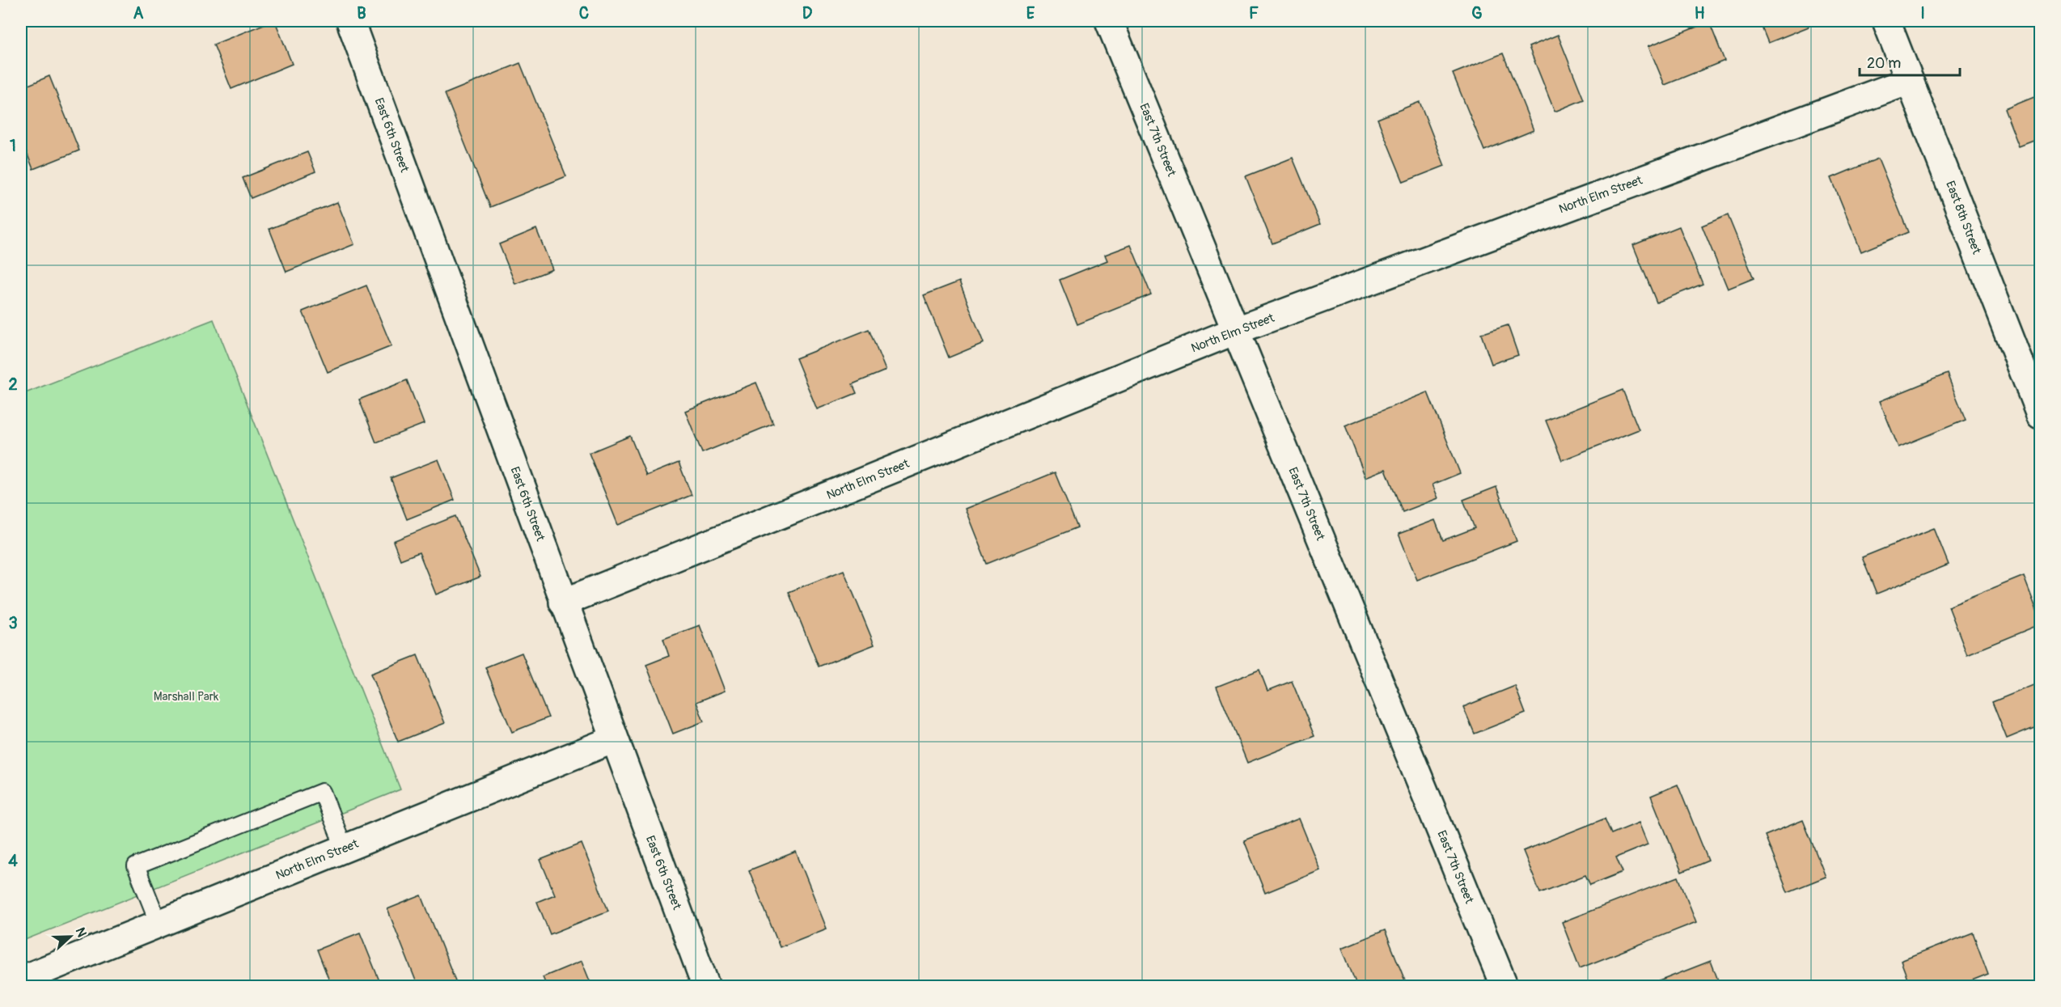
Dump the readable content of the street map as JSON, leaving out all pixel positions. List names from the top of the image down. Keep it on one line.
{"streets":{"street":["East 6th Street","East 7th Street","North Elm Street","East 8th Street"]},"crossings":[["East 6th Street","North Elm Street"],["East 7th Street","North Elm Street"],["North Elm Street","East 8th Street"]],"parks":["Marshall Park"],"scale_bar":"20 m","north":"right","grid":{"columns":["A","B","C","D","E","F","G","H","I"],"rows":["1","2","3","4"]}}
